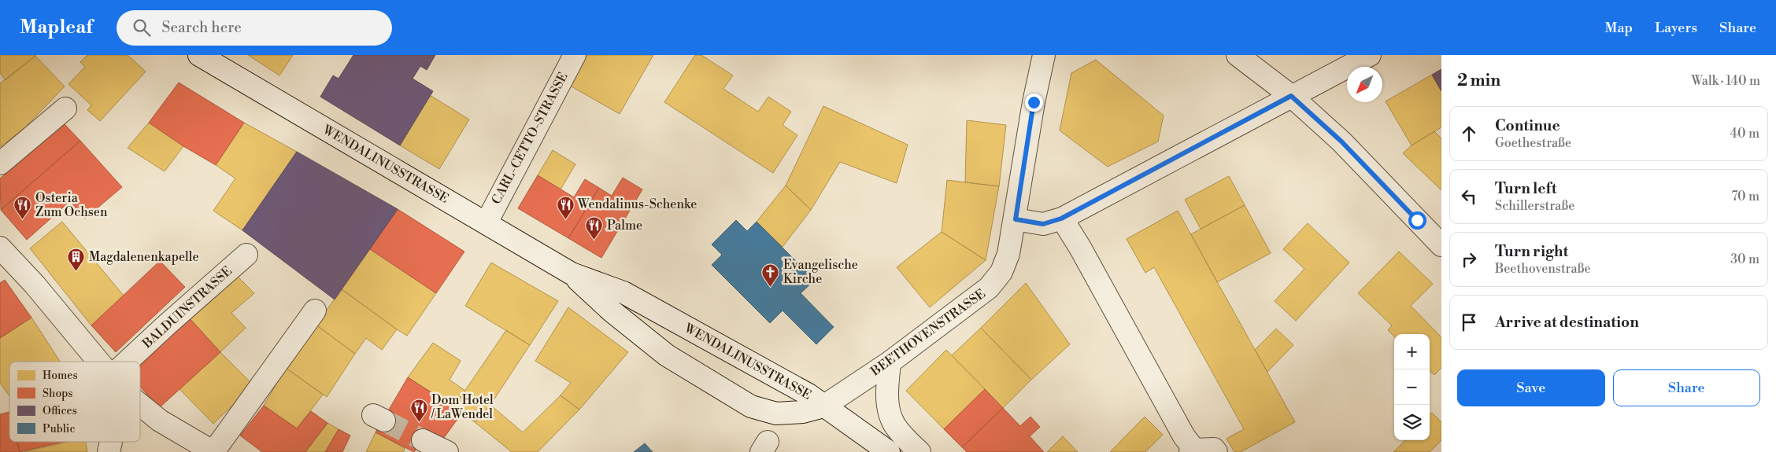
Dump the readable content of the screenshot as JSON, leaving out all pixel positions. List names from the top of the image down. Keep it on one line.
{"streets":{"street":["CARL-CETTO-STRASSE","WENDALINUSSTRASSE","BALDUINSTRASSE","BEETHOVENSTRASSE"]},"crossings":[["CARL-CETTO-STRASSE","WENDALINUSSTRASSE"],["WENDALINUSSTRASSE","BEETHOVENSTRASSE"]],"places":{"restaurant":["Wendalinus-Schenke","Osteria Zum Ochsen","Palme","Dom Hotel / LaWendel"],"building":["Magdalenenkapelle"],"church":["Evangelische Kirche"]},"legend":["Homes","Shops","Offices","Public"],"north":"bottom left","page":{"header":"Mapleaf","search":"Search here","nav":["Map","Layers","Share"],"heading":["2 min","Walk · 140 m"],"list":[["Continue","Goethestraße","40 m"],["Turn left","Schillerstraße","70 m"],["Turn right","Beethovenstraße","30 m"],"Arrive at destination"],"map_buttons":["+","−"],"buttons":["Save","Share"]}}
